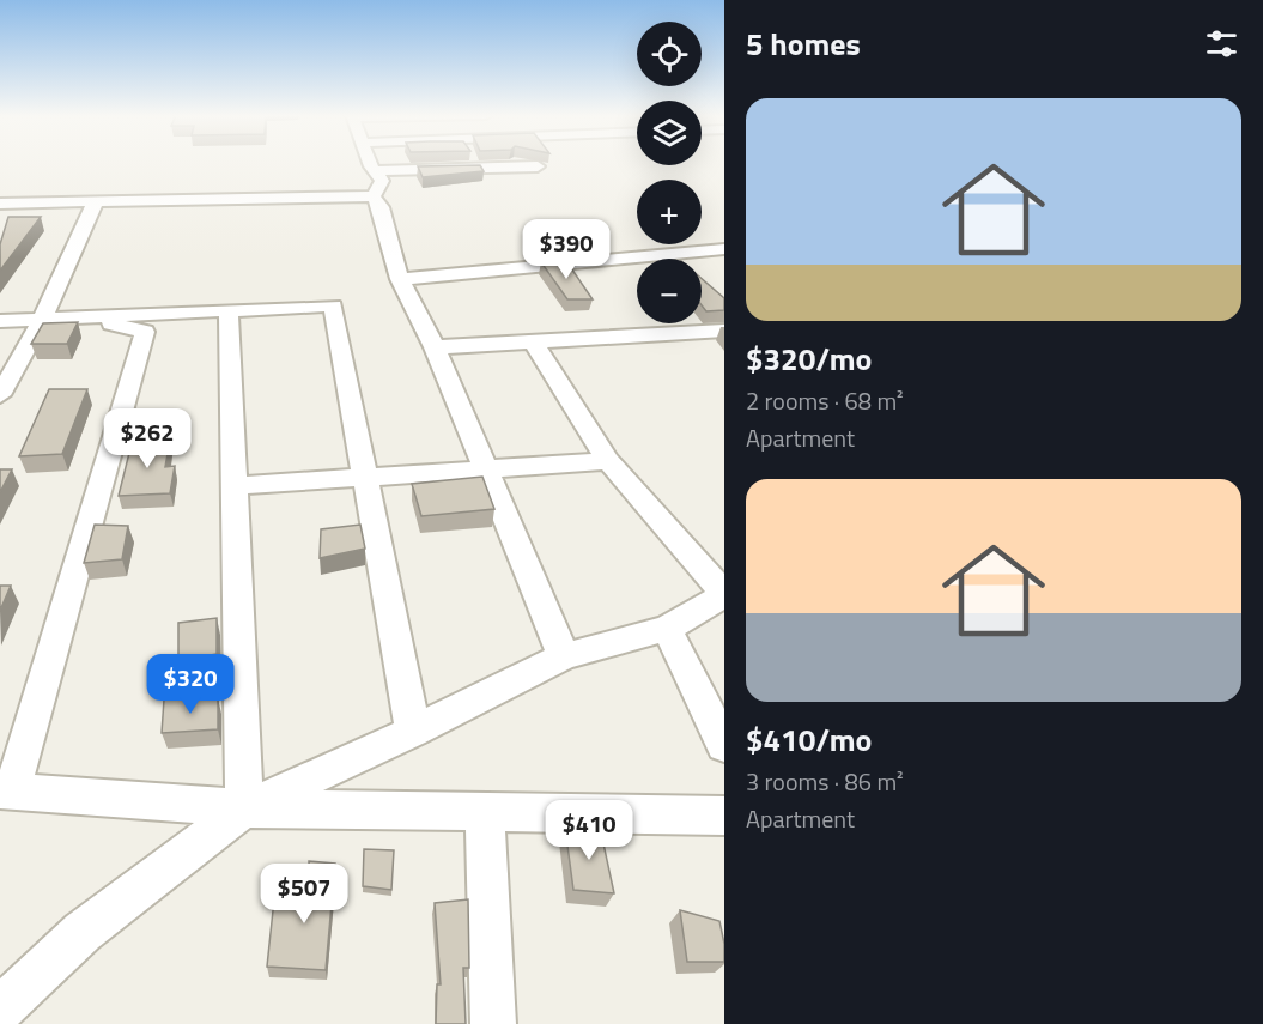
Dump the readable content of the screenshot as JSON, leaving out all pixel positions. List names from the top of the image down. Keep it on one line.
{"page":{"heading":"5 homes","map_buttons":["+","−"],"list":[{"name":"$320/mo","note":"2 rooms · 68 m² · Apartment"},{"name":"$410/mo","note":"3 rooms · 86 m² · Apartment"}],"price":["$390","$262","$320","$410","$507"]}}
